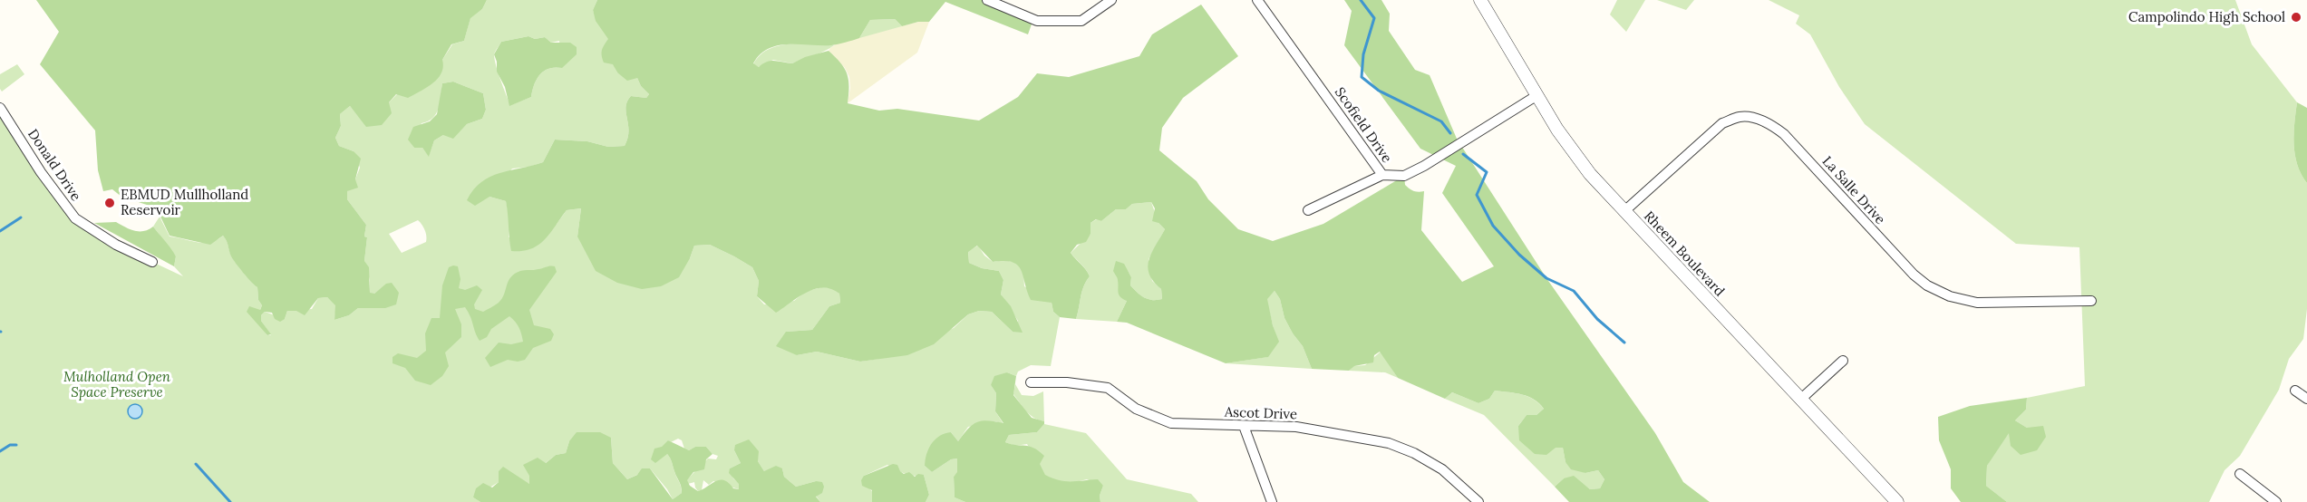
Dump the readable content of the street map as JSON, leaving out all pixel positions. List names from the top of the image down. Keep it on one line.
{"streets":{"street":["Scofield Drive","Donald Drive","La Salle Drive","Rheem Boulevard","Ascot Drive"]},"crossings":[["Scofield Drive","Rheem Boulevard"],["La Salle Drive","Rheem Boulevard"]],"parks":["Mulholland Open Space Preserve"],"places":["Campolindo High School","EBMUD Mullholland Reservoir"]}
